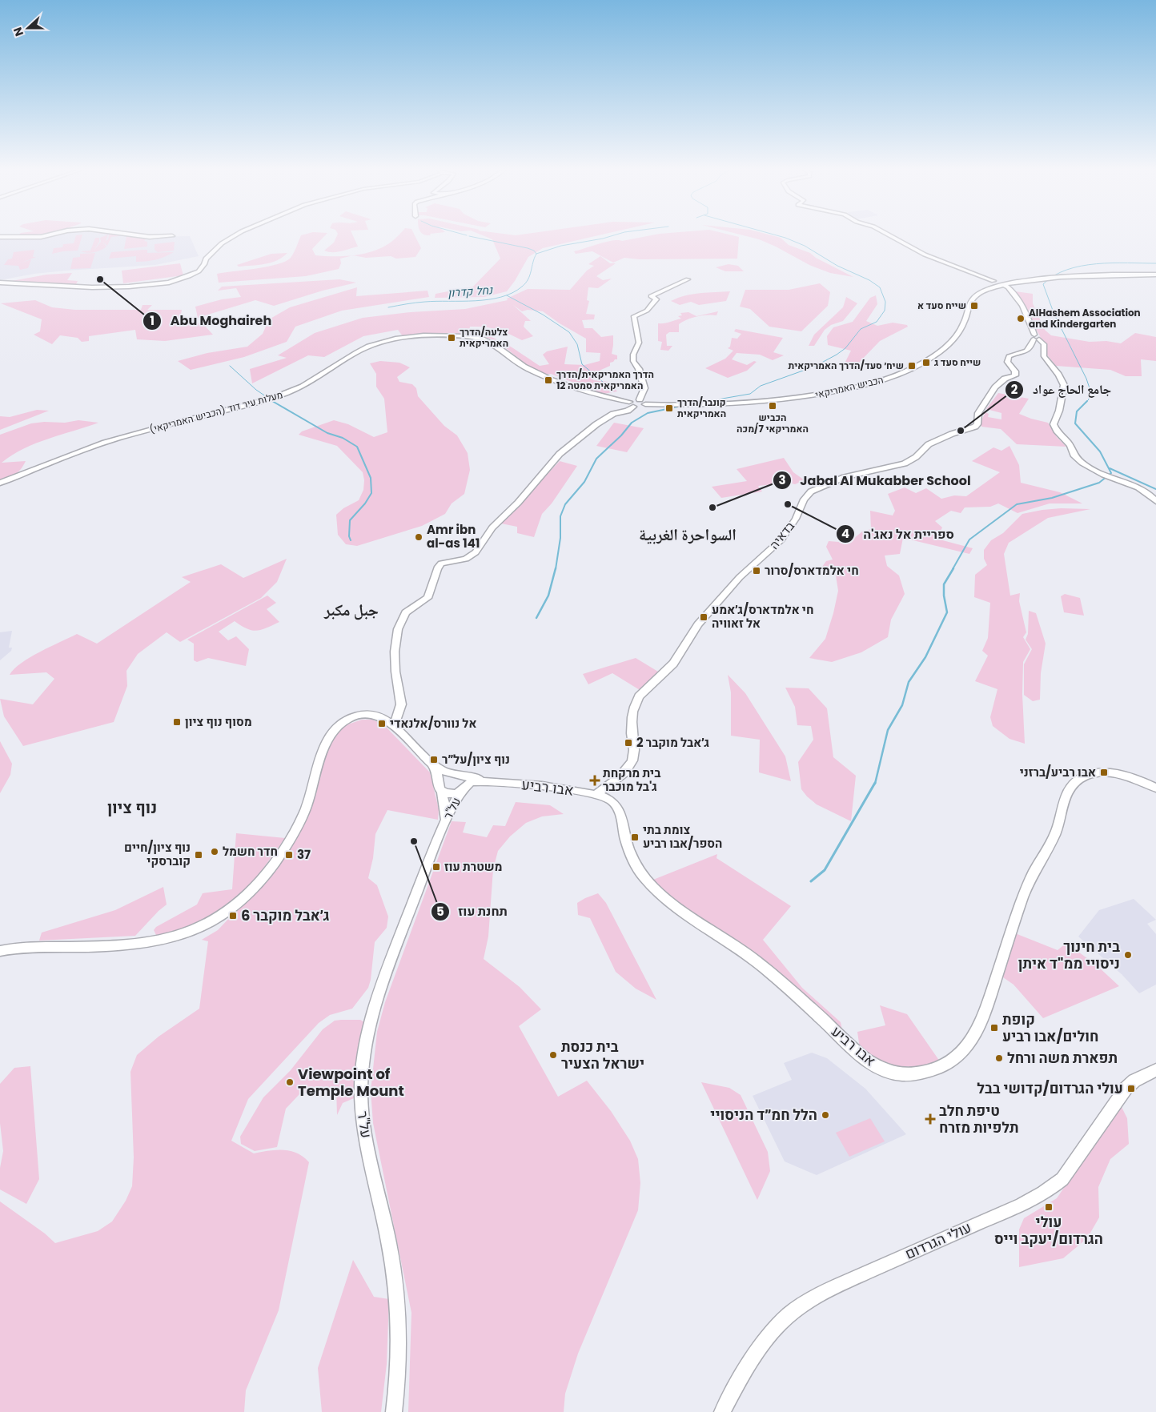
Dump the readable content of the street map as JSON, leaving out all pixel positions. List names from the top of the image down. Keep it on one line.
{"streets":{"street":["הכביש האמריקאי","מעלות עיר דוד (הכביש האמריקאי)","בדאיה","אבו רביע","על\"ר","עולי הגרדום"]},"crossings":[["הכביש האמריקאי","מעלות עיר דוד (הכביש האמריקאי)"],["בדאיה","אבו רביע"],["אבו רביע","על\"ר"]],"districts":["السواحرة الغربية","جبل مكبر","נוף ציון"],"water":["נחל קדרון"],"places":{"other":["Abu Moghaireh","AlHashem Association and Kindergarten","جامع الحاج عواد","ספריית אל נאג'ה","Jabal Al Mukabber School","Amr ibn al-as 141","תחנת עוז","חדר חשמל","בית חינוך ניסויי ממ\"ד איתן","בית כנסת ישראל הצעיר","תפארת משה ורחל","Viewpoint of Temple Mount","הלל חמ״ד הניסויי"],"transit":["שייח סעד א","צלעה/הדרך האמריקאית","שייח סעד ג","שיח׳ סעד/הדרך האמריקאית","הדרך האמריקאית/הדרך האמריקאית סמטה 12","הכביש האמריקאי 7/מכה","קונבר/הדרך האמריקאית","חי אלמדארס/סרור","חי אלמדארס/ג׳אמע אל זאוויה","מסוף נוף ציון","אל נוורס/אלנאדי","ג׳אבל מוקבר 2","נוף ציון/על״ר","אבו רביע/ברזני","צומת בתי הספר/אבו רביע","נוף ציון/חיים קוברסקי","37","משטרת עוז","ג׳אבל מוקבר 6","קופת חולים/אבו רביע","עולי הגרדום/קדושי בבל","עולי הגרדום/יעקב וייס"],"health":["בית מרקחת ג'בל מוכבר","טיפת חלב תלפיות מזרח"]},"north":"left"}
